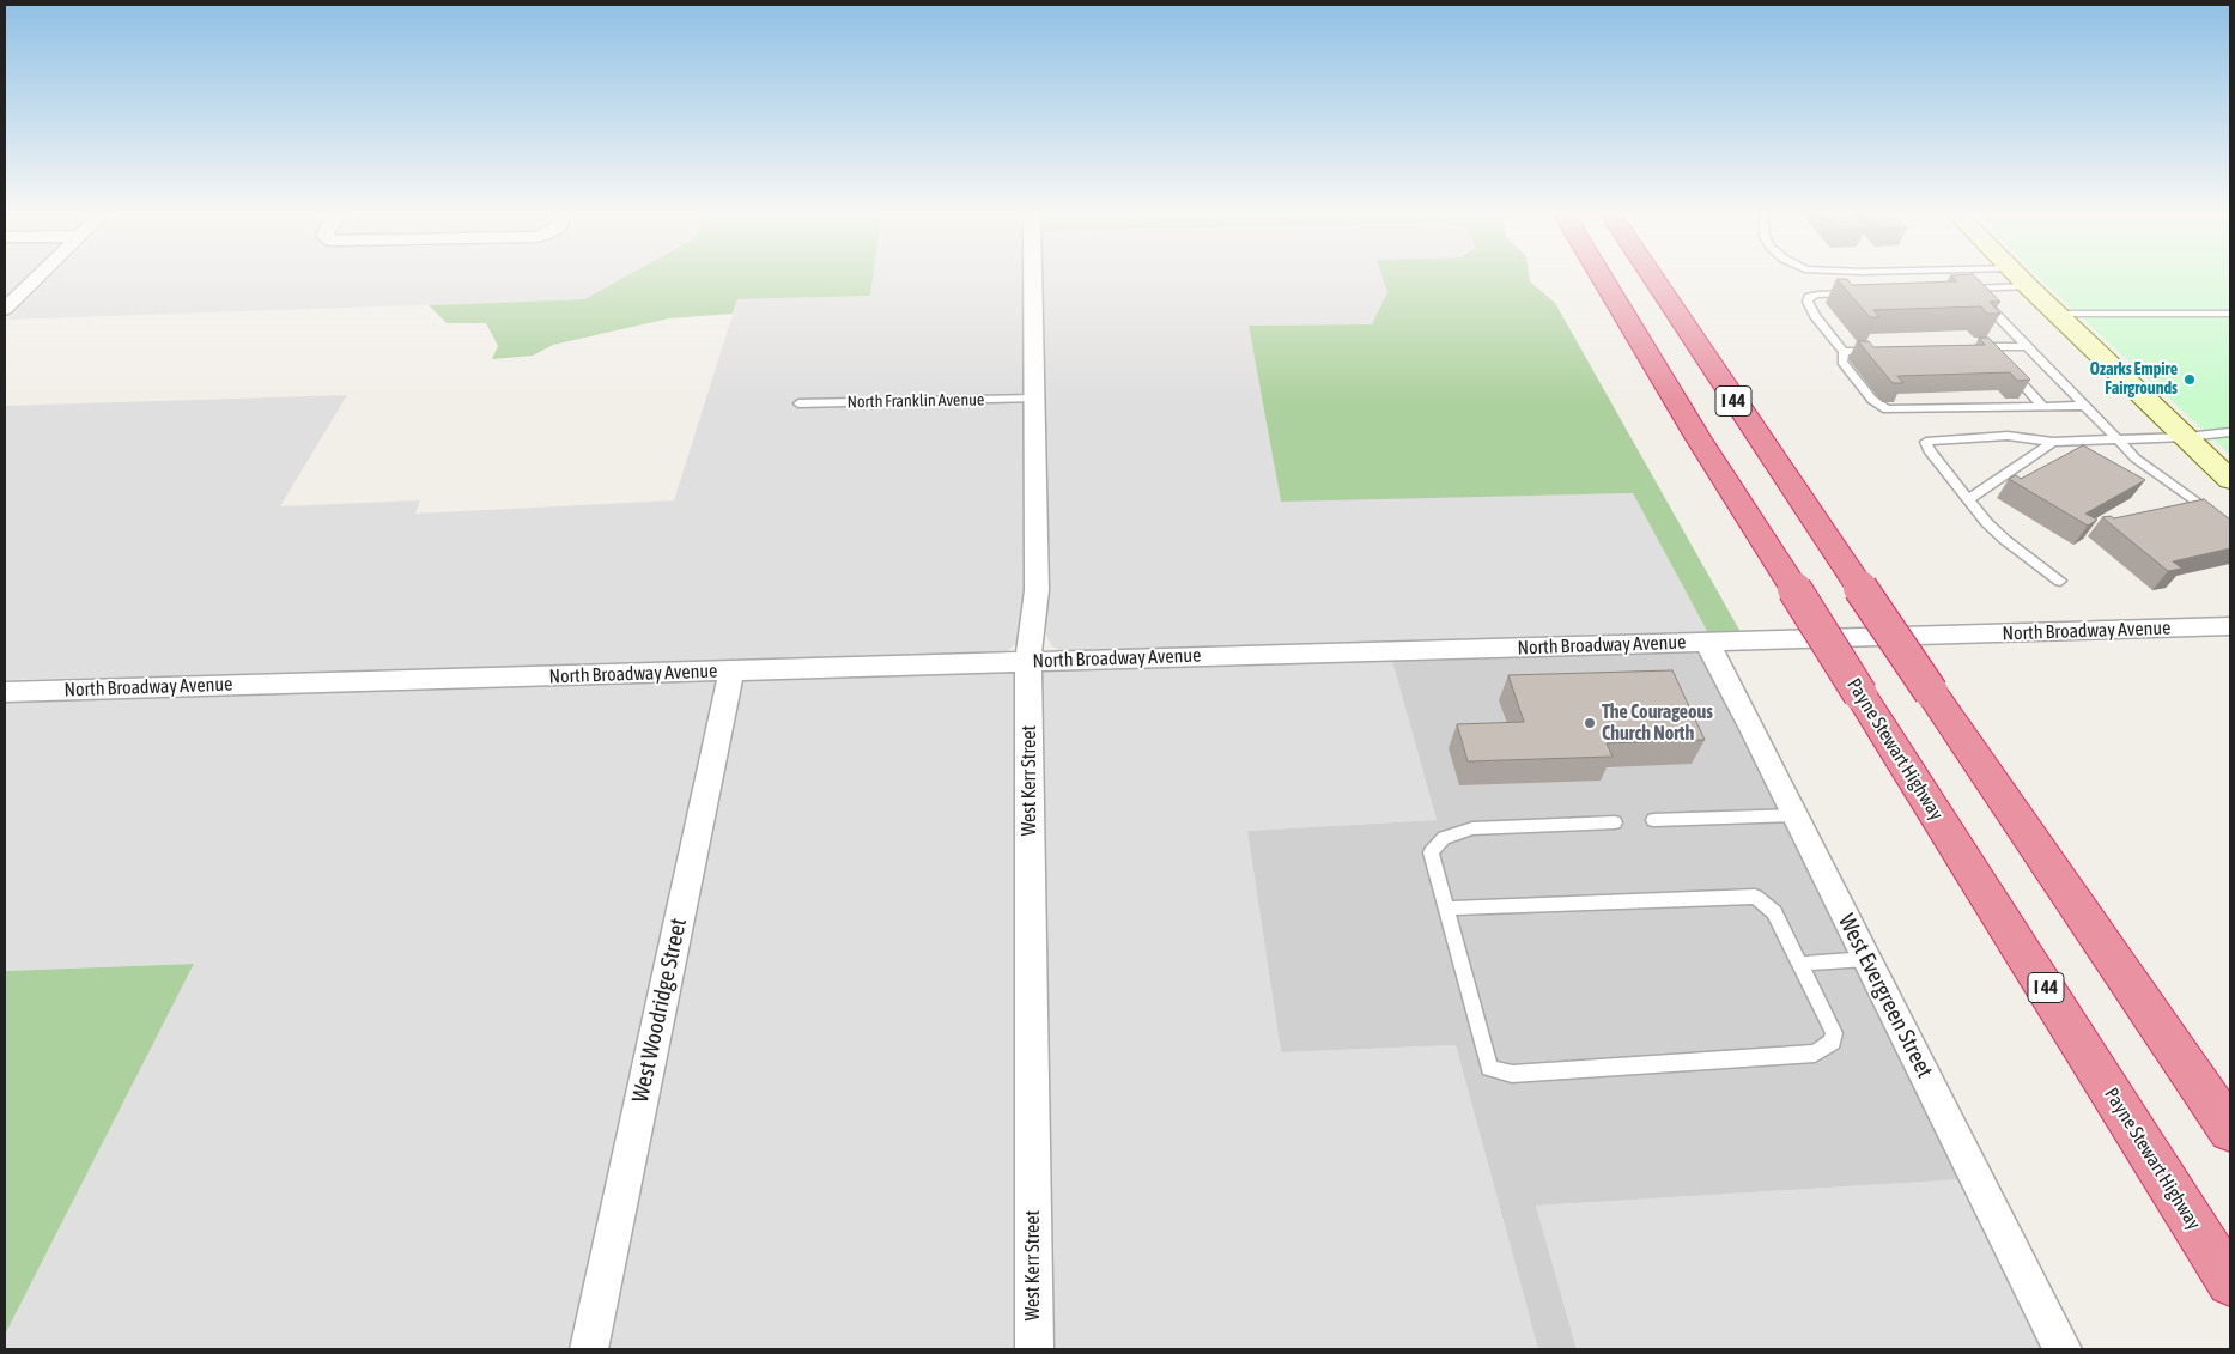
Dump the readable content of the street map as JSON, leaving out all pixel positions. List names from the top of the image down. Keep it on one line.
{"streets":{"highway":["I 44","Payne Stewart Highway"],"street":["North Broadway Avenue","West Kerr Street","West Evergreen Street","West Woodridge Street"],"lane":["North Franklin Avenue"]},"crossings":[["North Franklin Avenue","West Kerr Street"],["North Broadway Avenue","West Kerr Street"],["North Broadway Avenue","West Evergreen Street"],["North Broadway Avenue","West Woodridge Street"]],"places":["Ozarks Empire Fairgrounds","The Courageous Church North"]}
